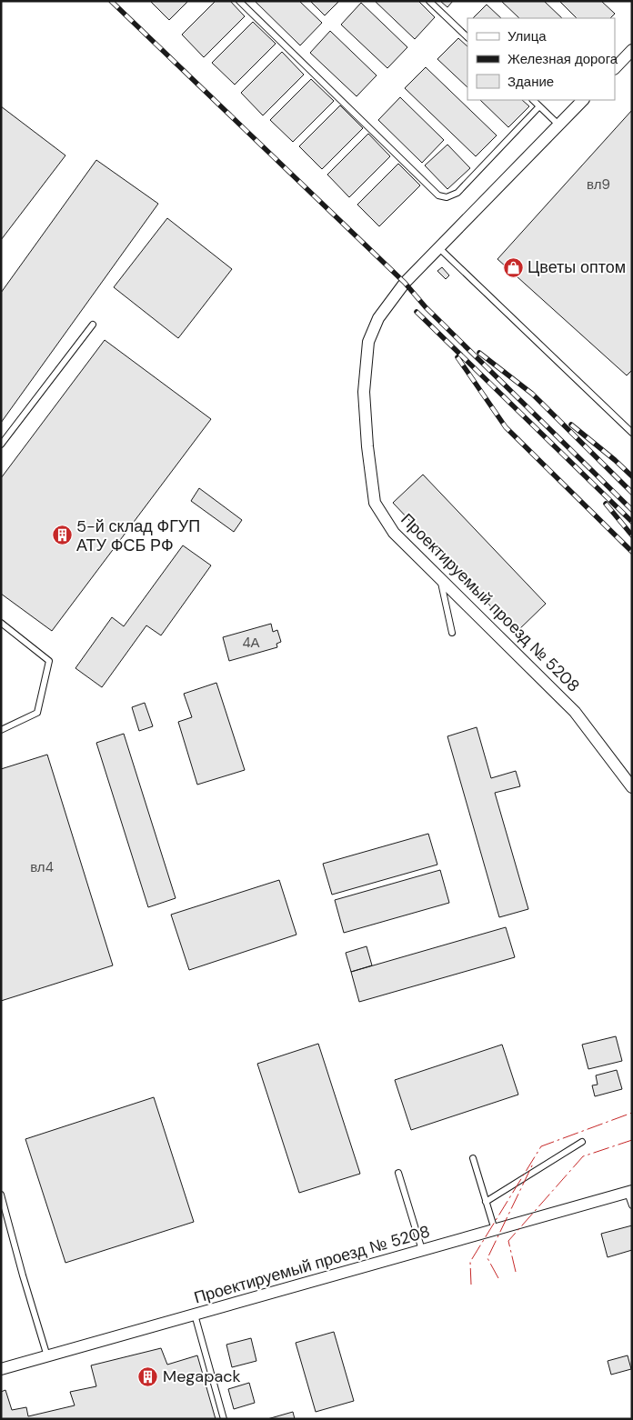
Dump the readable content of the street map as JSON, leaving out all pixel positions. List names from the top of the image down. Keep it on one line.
{"streets":{"street":["Проектируемый проезд № 5208"]},"places":{"shop":["Цветы оптом"],"building":["5-й склад ФГУП АТУ ФСБ РФ","Megapack"]},"house_numbers":["вл9","4А","вл4"],"legend":["Улица","Железная дорога","Здание"]}
